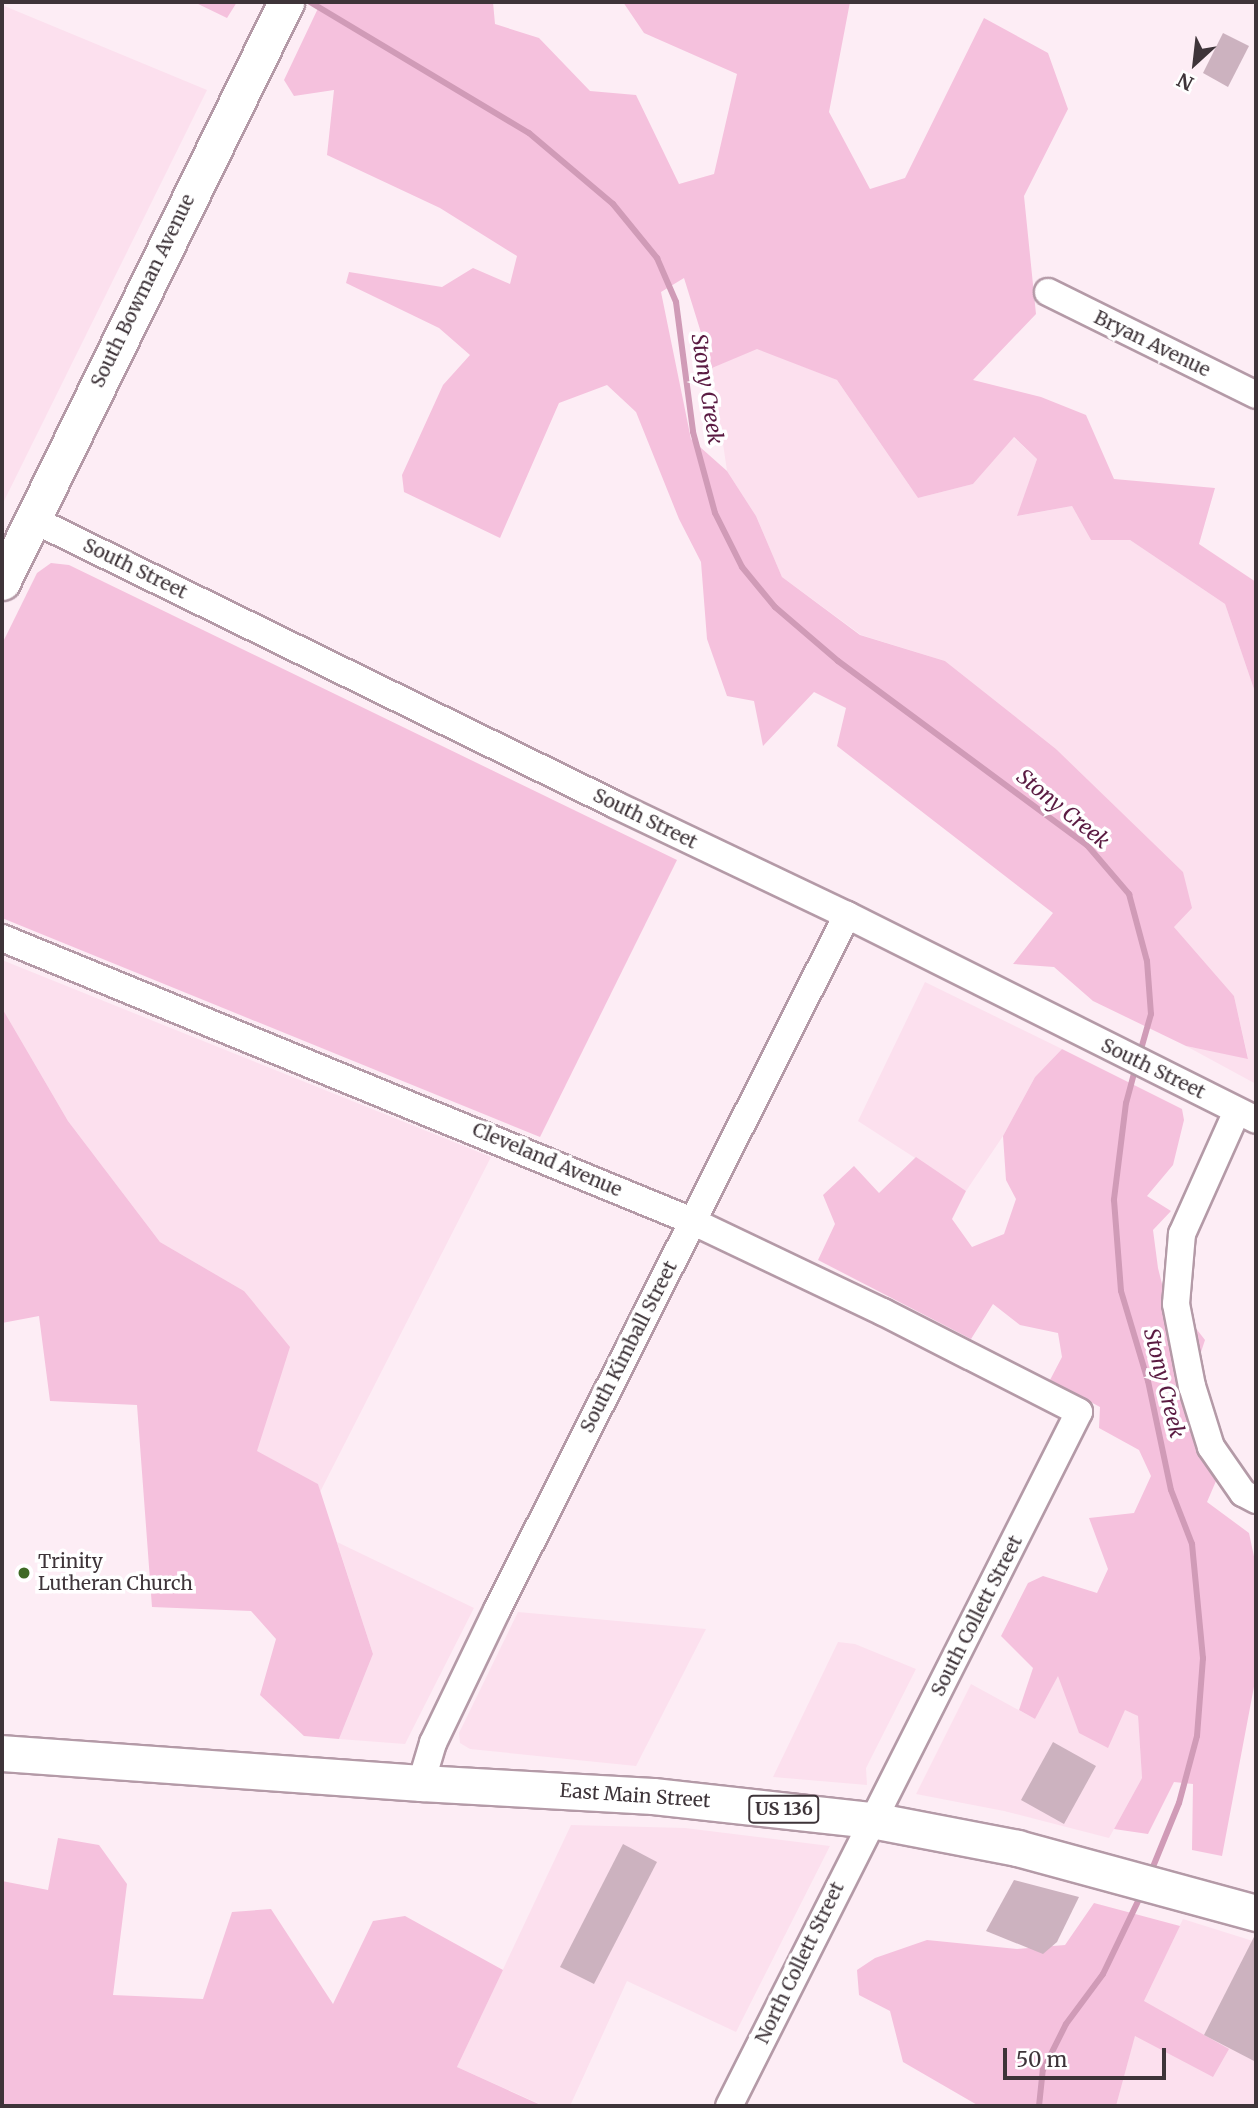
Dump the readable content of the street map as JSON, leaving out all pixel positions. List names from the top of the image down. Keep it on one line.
{"streets":{"main road":["South Bowman Avenue","East Main Street","US 136"],"street":["Bryan Avenue","South Street","Cleveland Avenue","South Kimball Street","South Collett Street","North Collett Street"]},"crossings":[["South Bowman Avenue","South Street"],["South Street","South Kimball Street"],["Cleveland Avenue","South Kimball Street"],["Cleveland Avenue","South Collett Street"],["South Kimball Street","East Main Street"],["South Collett Street","East Main Street"],["South Collett Street","North Collett Street"],["East Main Street","North Collett Street"]],"water":["Stony Creek"],"places":["Trinity Lutheran Church"],"scale_bar":"50 m","north":"bottom left"}
